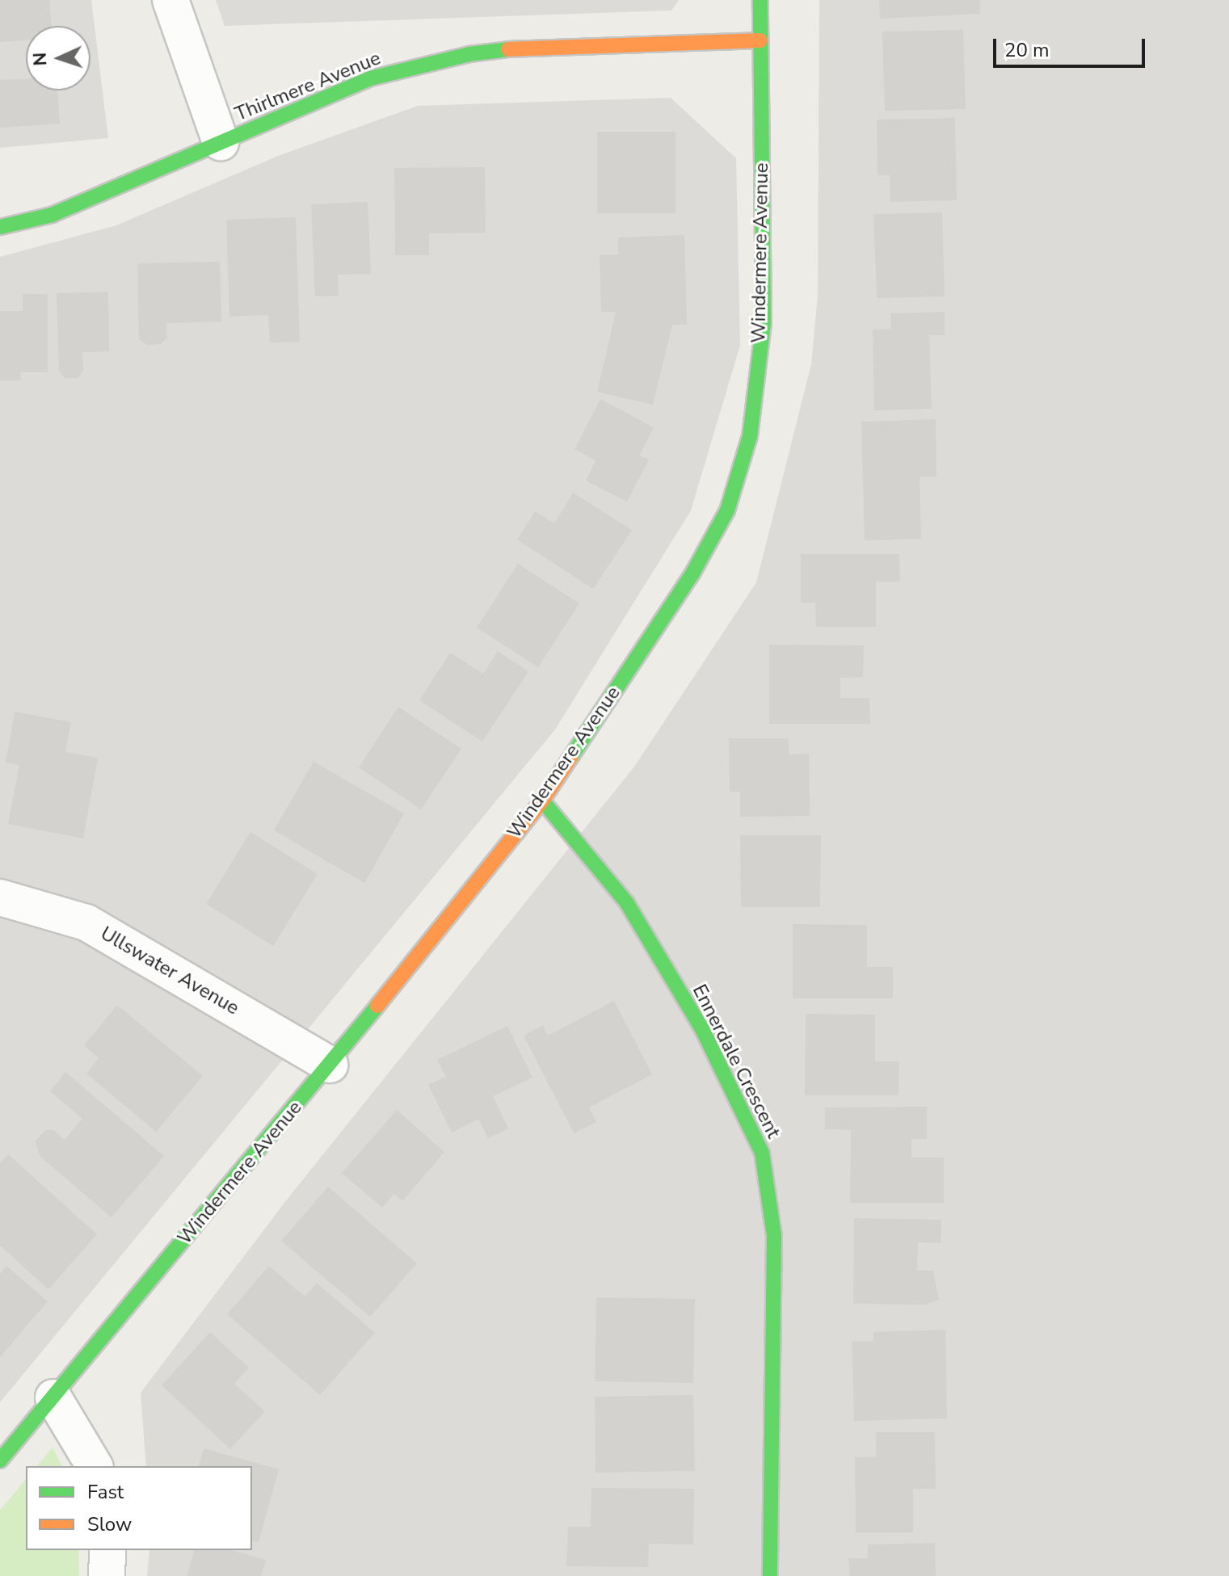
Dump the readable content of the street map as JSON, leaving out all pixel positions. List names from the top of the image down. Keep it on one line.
{"streets":{"street":["Thirlmere Avenue","Windermere Avenue","Ullswater Avenue","Ennerdale Crescent"]},"crossings":[["Thirlmere Avenue","Windermere Avenue"],["Windermere Avenue","Ullswater Avenue"],["Windermere Avenue","Ennerdale Crescent"]],"legend":["Fast","Slow"],"scale_bar":"20 m","north":"left"}
